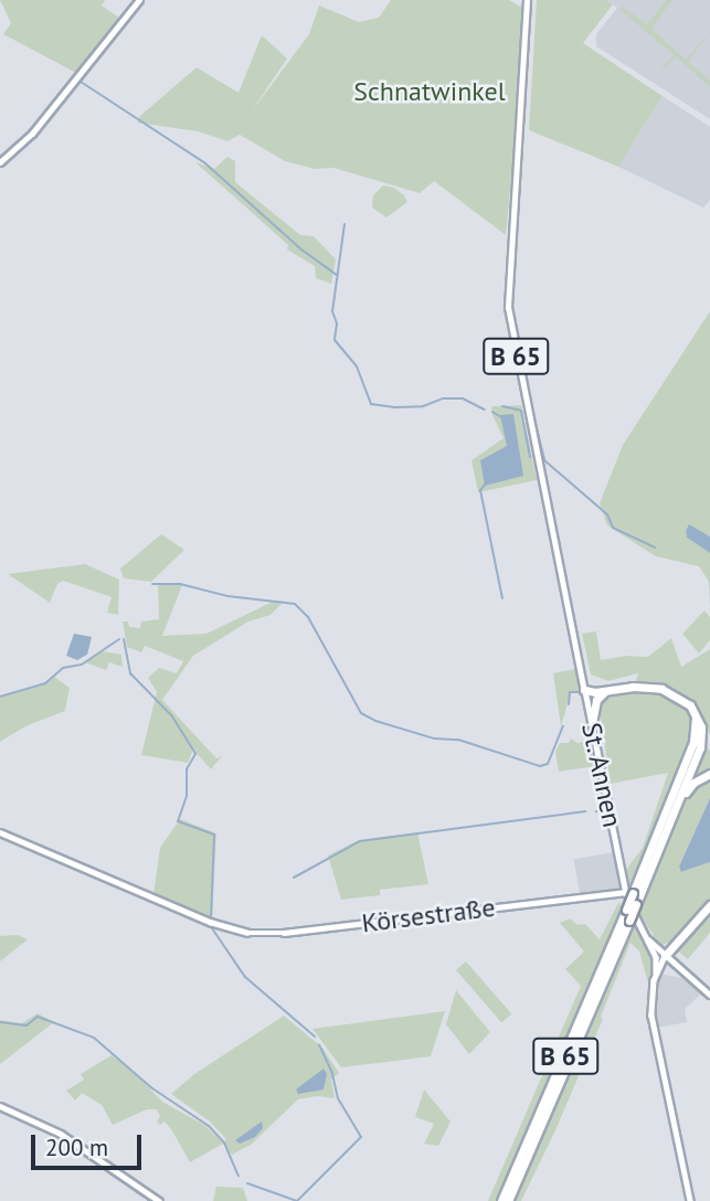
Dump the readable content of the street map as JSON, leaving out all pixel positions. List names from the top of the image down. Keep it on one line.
{"streets":{"highway":["B 65"],"main road":["St. Annen"],"street":["Körsestraße"]},"crossings":[["B 65","St. Annen"],["B 65","Körsestraße"],["St. Annen","Körsestraße"]],"parks":["Schnatwinkel"],"scale_bar":"200 m"}
